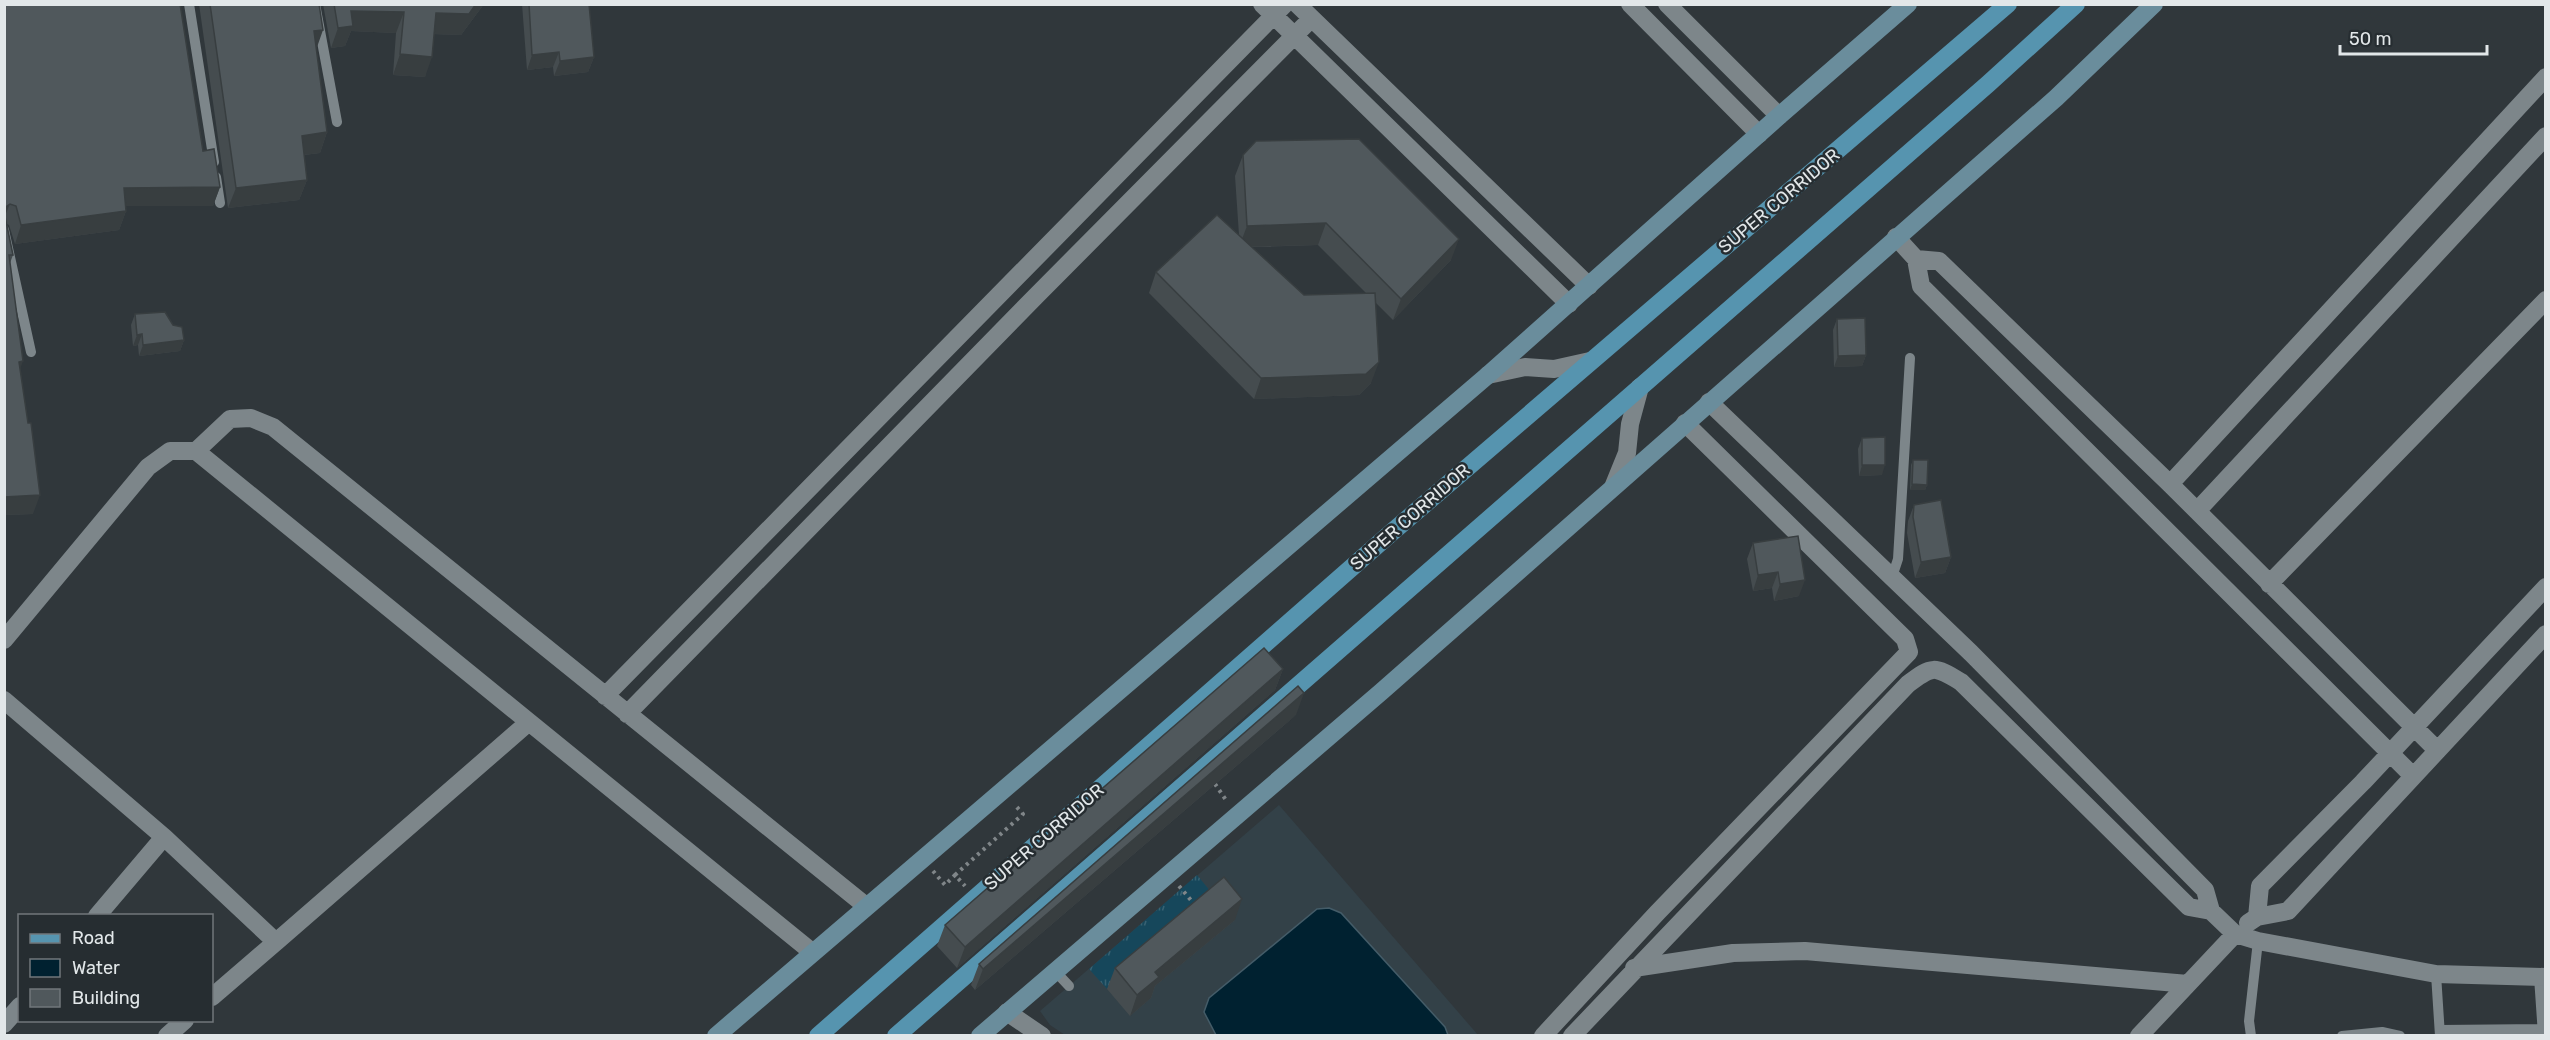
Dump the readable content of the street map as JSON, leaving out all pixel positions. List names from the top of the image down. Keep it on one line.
{"streets":{"main road":["SUPER CORRIDOR"]},"legend":["Road","Water","Building"],"scale_bar":"50 m"}
